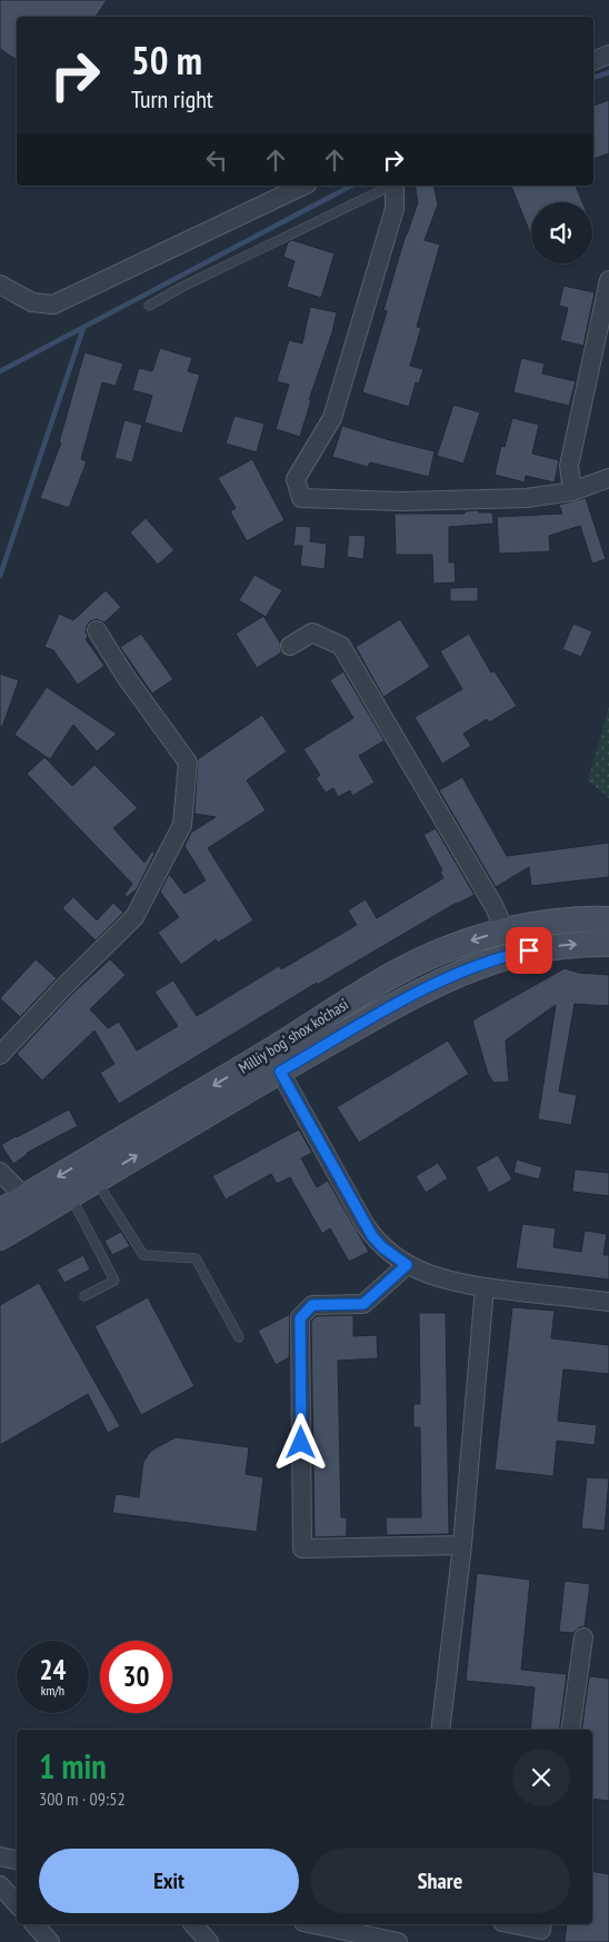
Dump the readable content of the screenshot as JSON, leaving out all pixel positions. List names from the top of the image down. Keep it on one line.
{"streets":{"main road":["Milliy bog‘ shox ko‘chasi"]},"page":{"turn":["50 m","Turn right"],"speed":"24 km/h","limit":"30","heading":["1 min","300 m · 09:52"],"buttons":["Exit","Share"]}}
